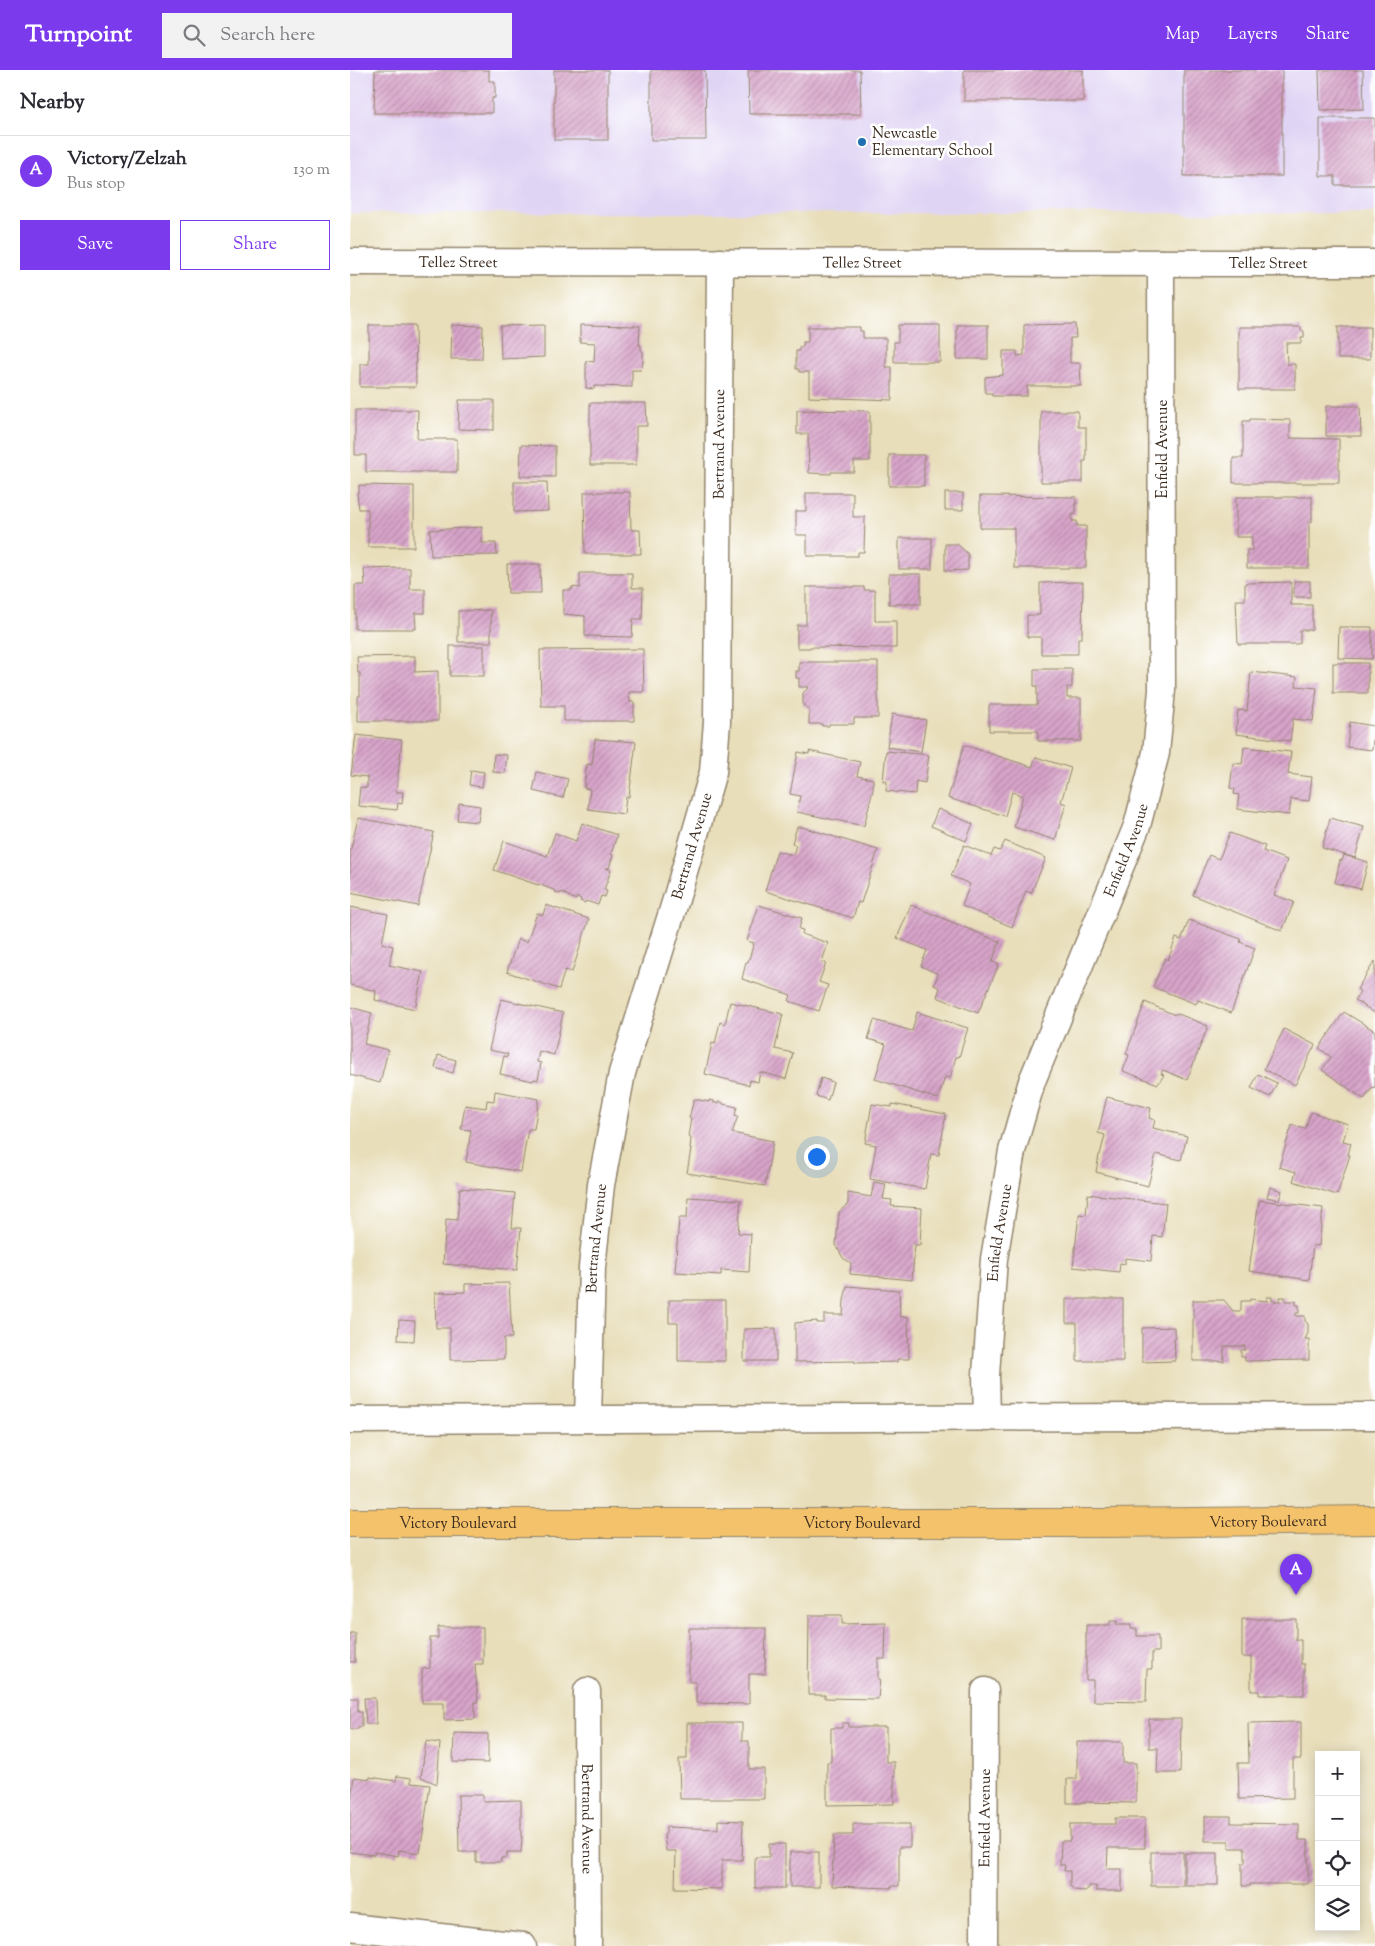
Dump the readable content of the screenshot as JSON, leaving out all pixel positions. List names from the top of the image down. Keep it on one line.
{"streets":{"main road":["Victory Boulevard"],"street":["Tellez Street","Bertrand Avenue","Enfield Avenue"]},"crossings":[["Tellez Street","Bertrand Avenue"],["Tellez Street","Enfield Avenue"]],"places":["Newcastle Elementary School"],"page":{"header":"Turnpoint","search":"Search here","nav":["Map","Layers","Share"],"heading":"Nearby","list":[{"mark":"A","name":"Victory/Zelzah","note":"Bus stop","value":"130 m"}],"buttons":["Save","Share"],"pins":"A","map_buttons":["+","−"]}}
